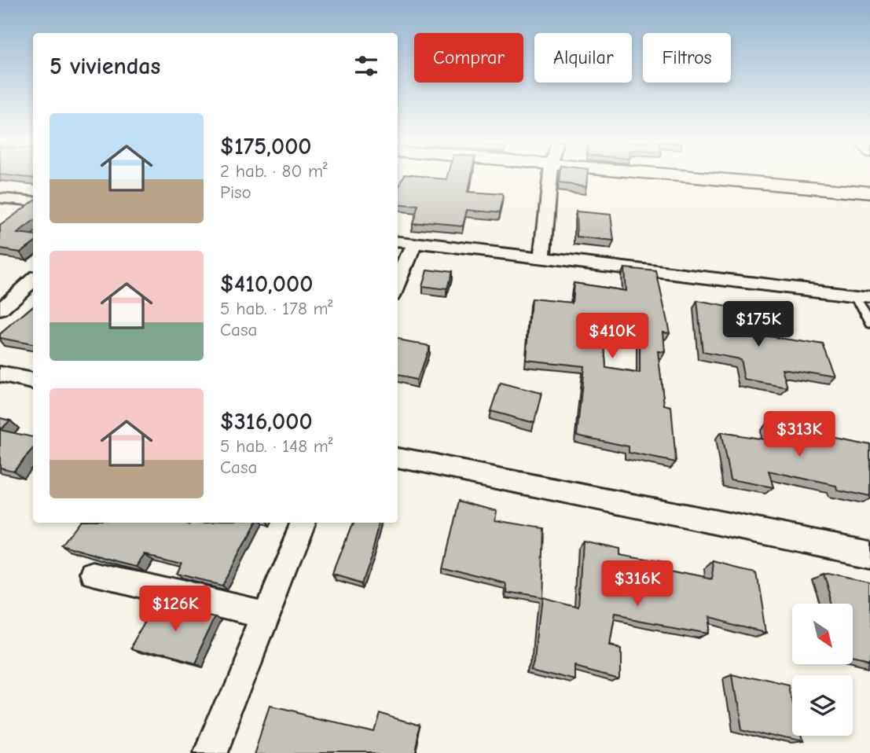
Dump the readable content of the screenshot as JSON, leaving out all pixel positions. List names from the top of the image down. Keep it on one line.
{"north":"bottom right","page":{"chip":["Comprar","Alquilar","Filtros"],"heading":"5 viviendas","list":[{"name":"$175,000","note":"2 hab. · 80 m² · Piso"},{"name":"$410,000","note":"5 hab. · 178 m² · Casa"},{"name":"$316,000","note":"5 hab. · 148 m² · Casa"}],"price":["$175K","$410K","$313K","$316K","$126K"]}}
